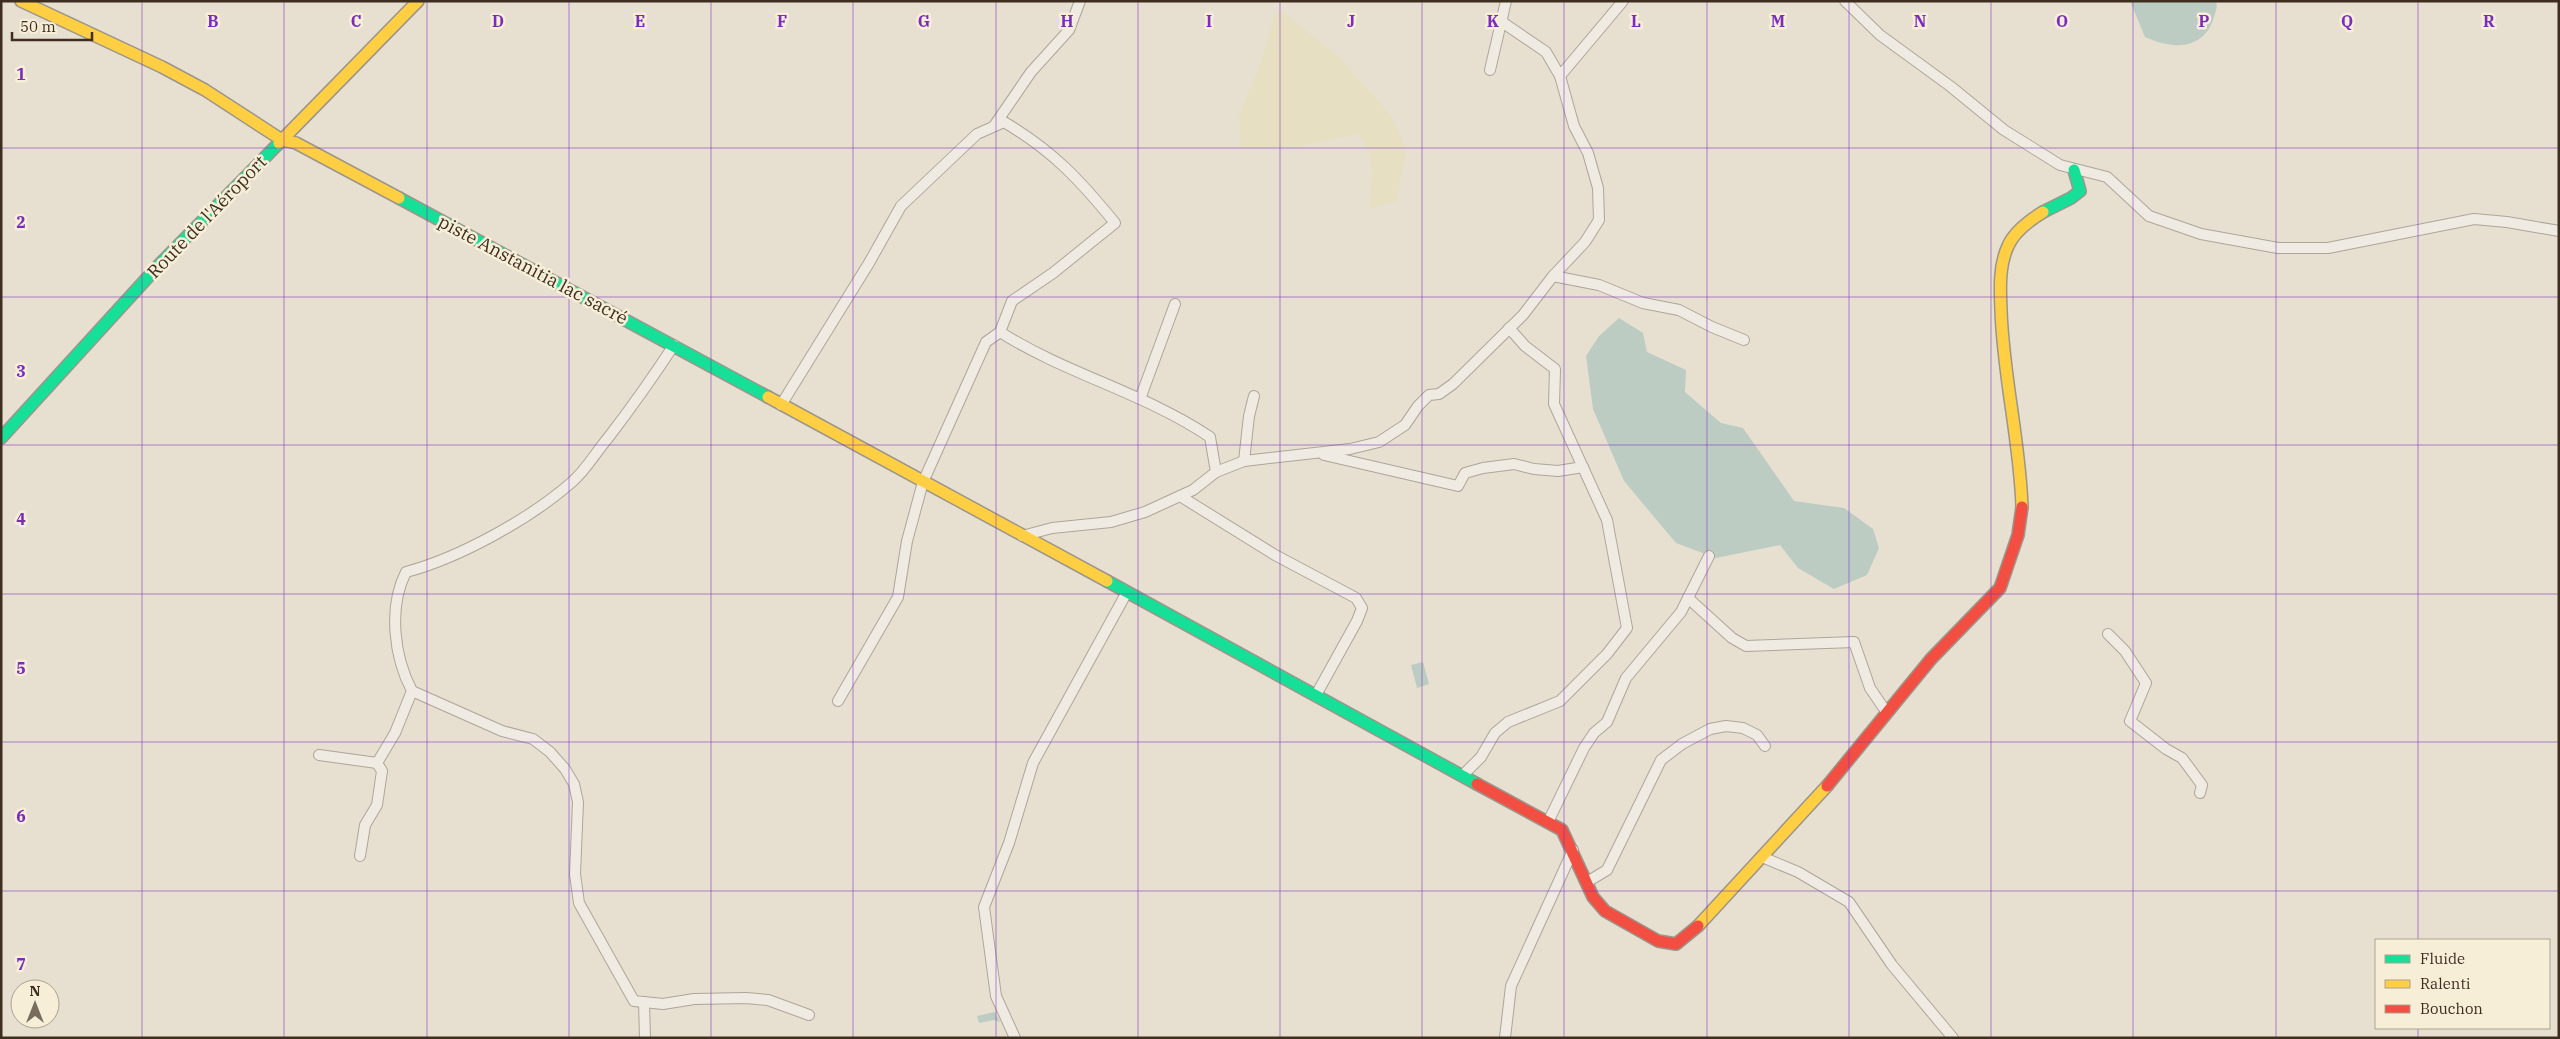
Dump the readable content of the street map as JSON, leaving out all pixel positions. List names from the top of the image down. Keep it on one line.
{"streets":{"street":["Route de l'Aéroport","piste Anstanitia lac sacré"]},"crossings":[["Route de l'Aéroport","piste Anstanitia lac sacré"]],"legend":["Fluide","Ralenti","Bouchon"],"scale_bar":"50 m","north":"top","grid":{"columns":["B","C","D","E","F","G","H","I","J","K","L","M","N","O","P","Q","R"],"rows":["1","2","3","4","5","6","7"]}}
